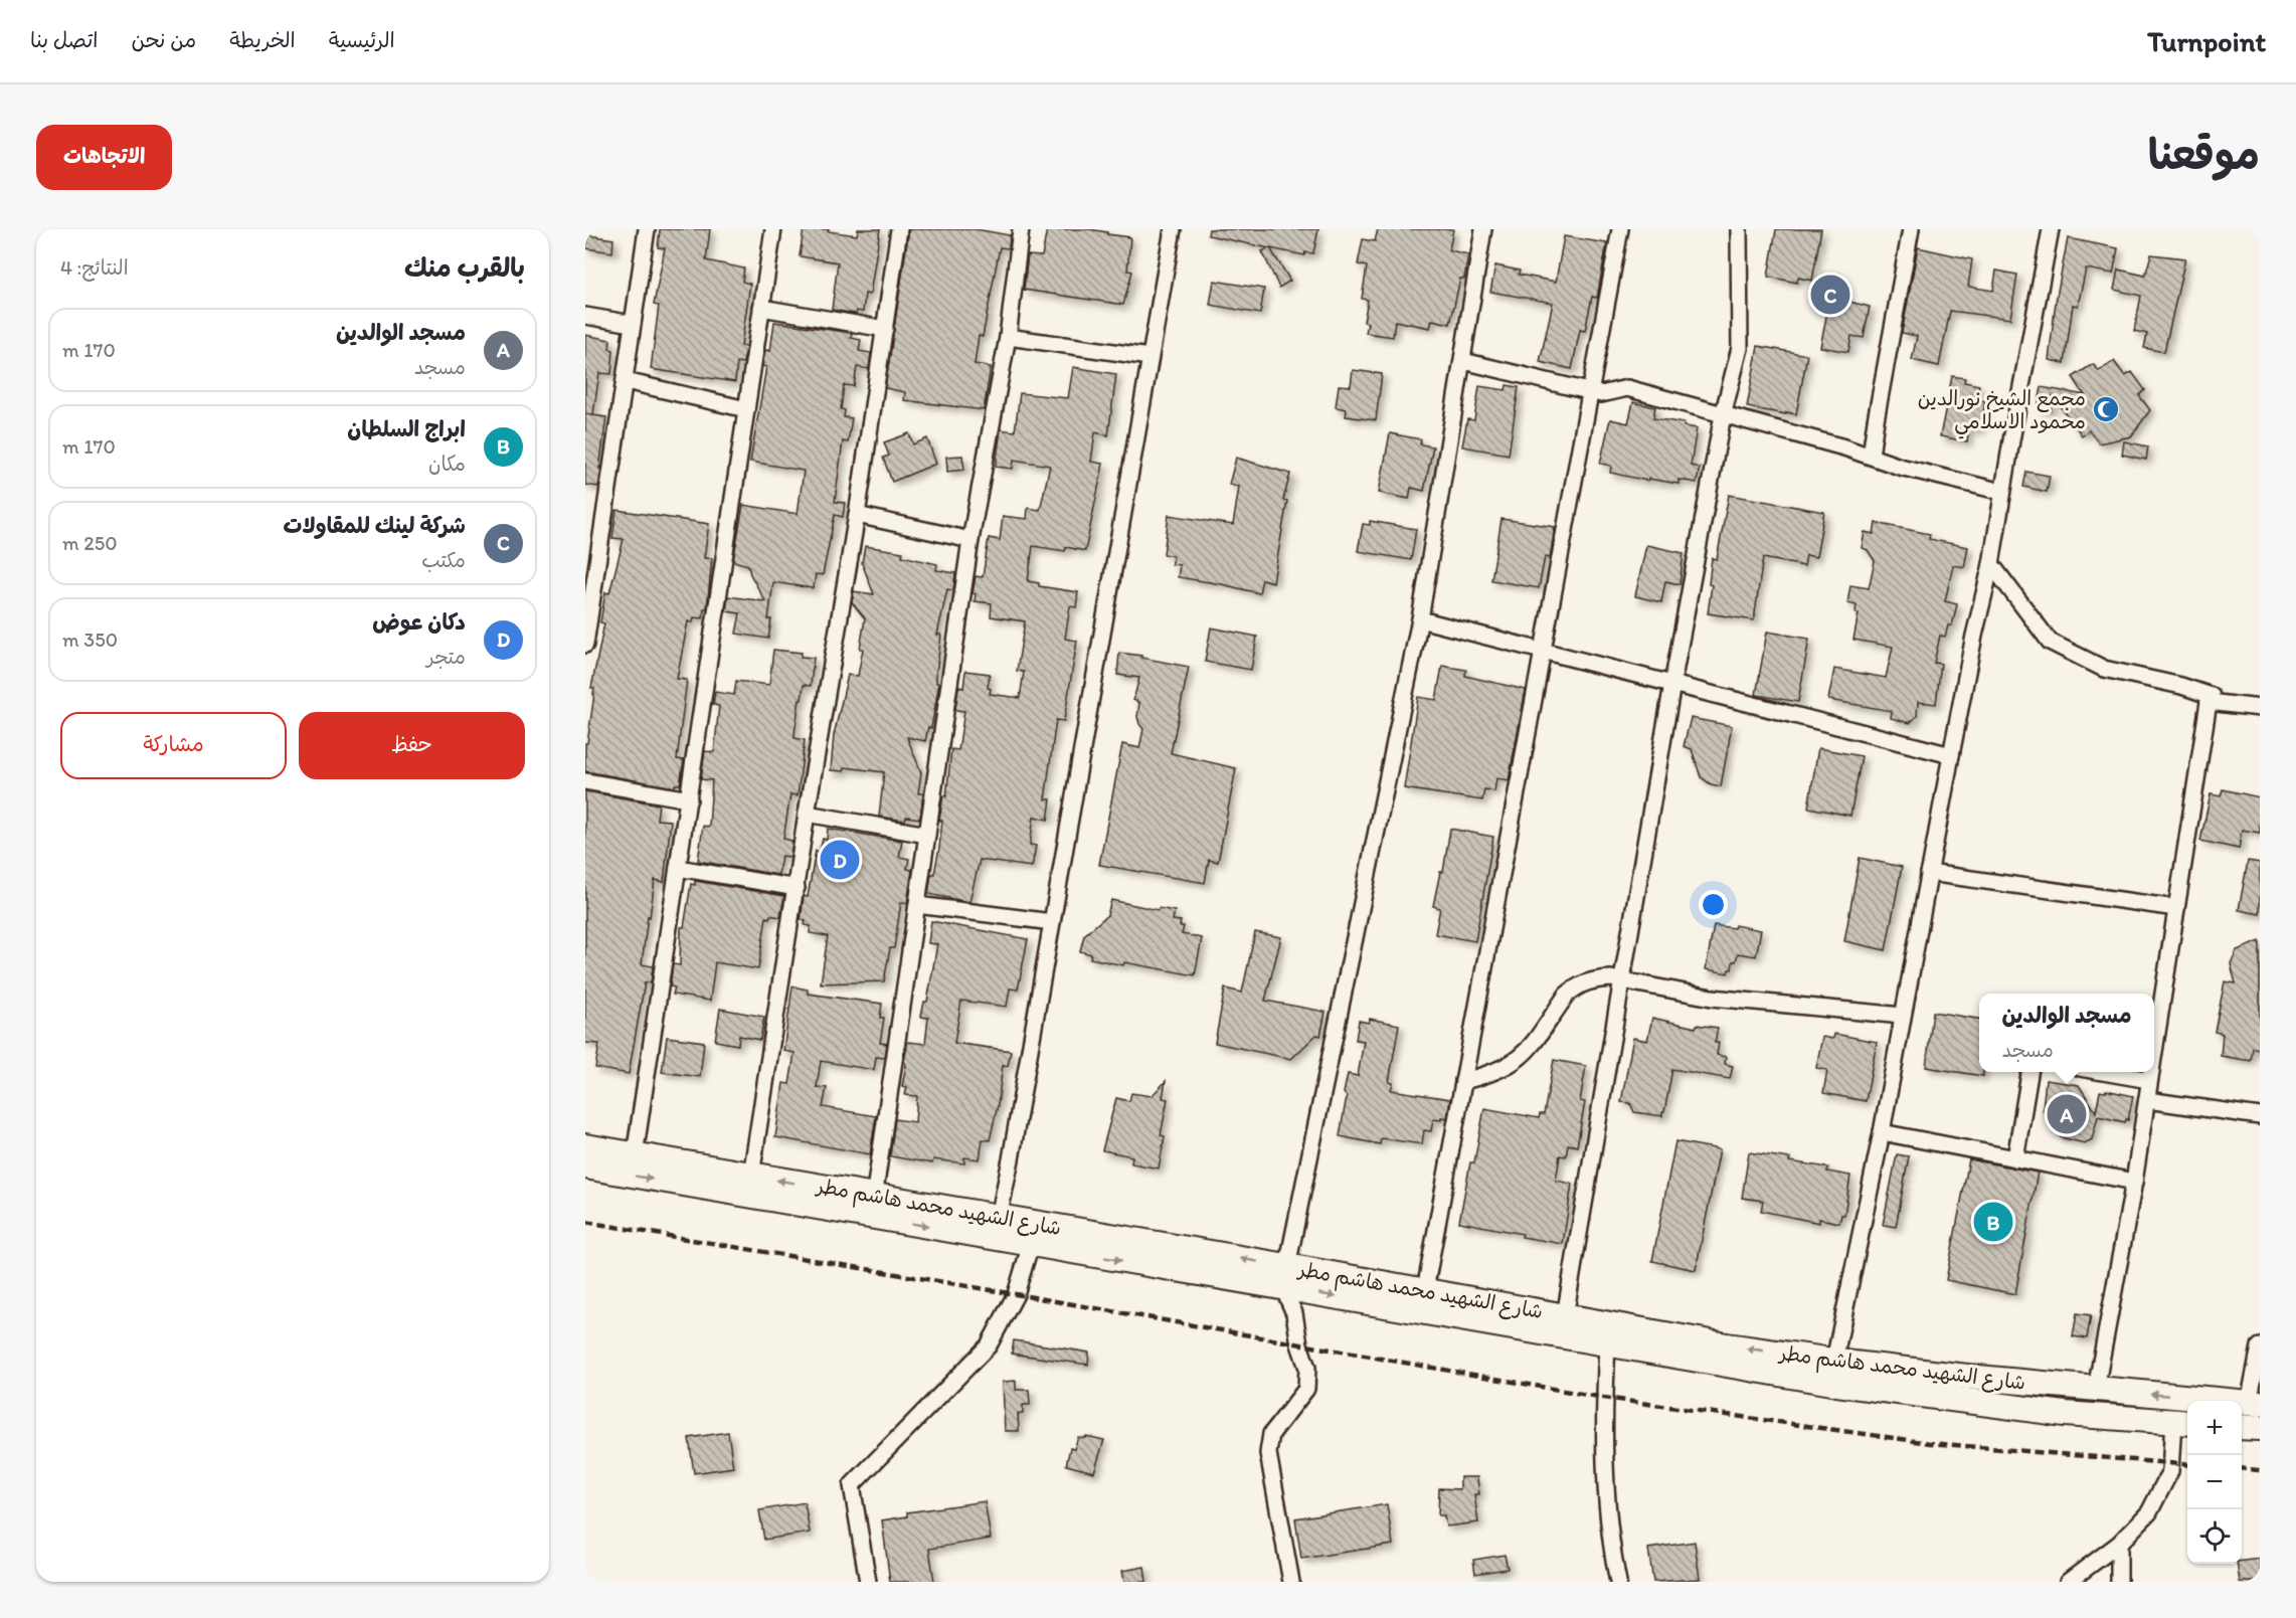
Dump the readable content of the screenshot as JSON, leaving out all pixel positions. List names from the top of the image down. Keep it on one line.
{"streets":{"main road":["شارع الشهيد محمد هاشم مطر"]},"places":{"mosque":["مجمع الشيخ نورالدين محمود الاسلامي"]},"page":{"header":"Turnpoint","nav":["الرئيسية","الخريطة","من نحن","اتصل بنا"],"title":"موقعنا","buttons":["الاتجاهات",["حفظ","مشاركة"]],"heading":["بالقرب منك","النتائج: 4"],"pins":["C","D","A","B"],"list":[{"mark":"A","name":"مسجد الوالدين","note":"مسجد","value":"170 m"},{"mark":"B","name":"ابراج السلطان","note":"مكان","value":"170 m"},{"mark":"C","name":"شركة لينك للمقاولات","note":"مكتب","value":"250 m"},{"mark":"D","name":"دكان عوض","note":"متجر","value":"350 m"}],"popup":["مسجد الوالدين","مسجد"],"map_buttons":["+","−"]}}
